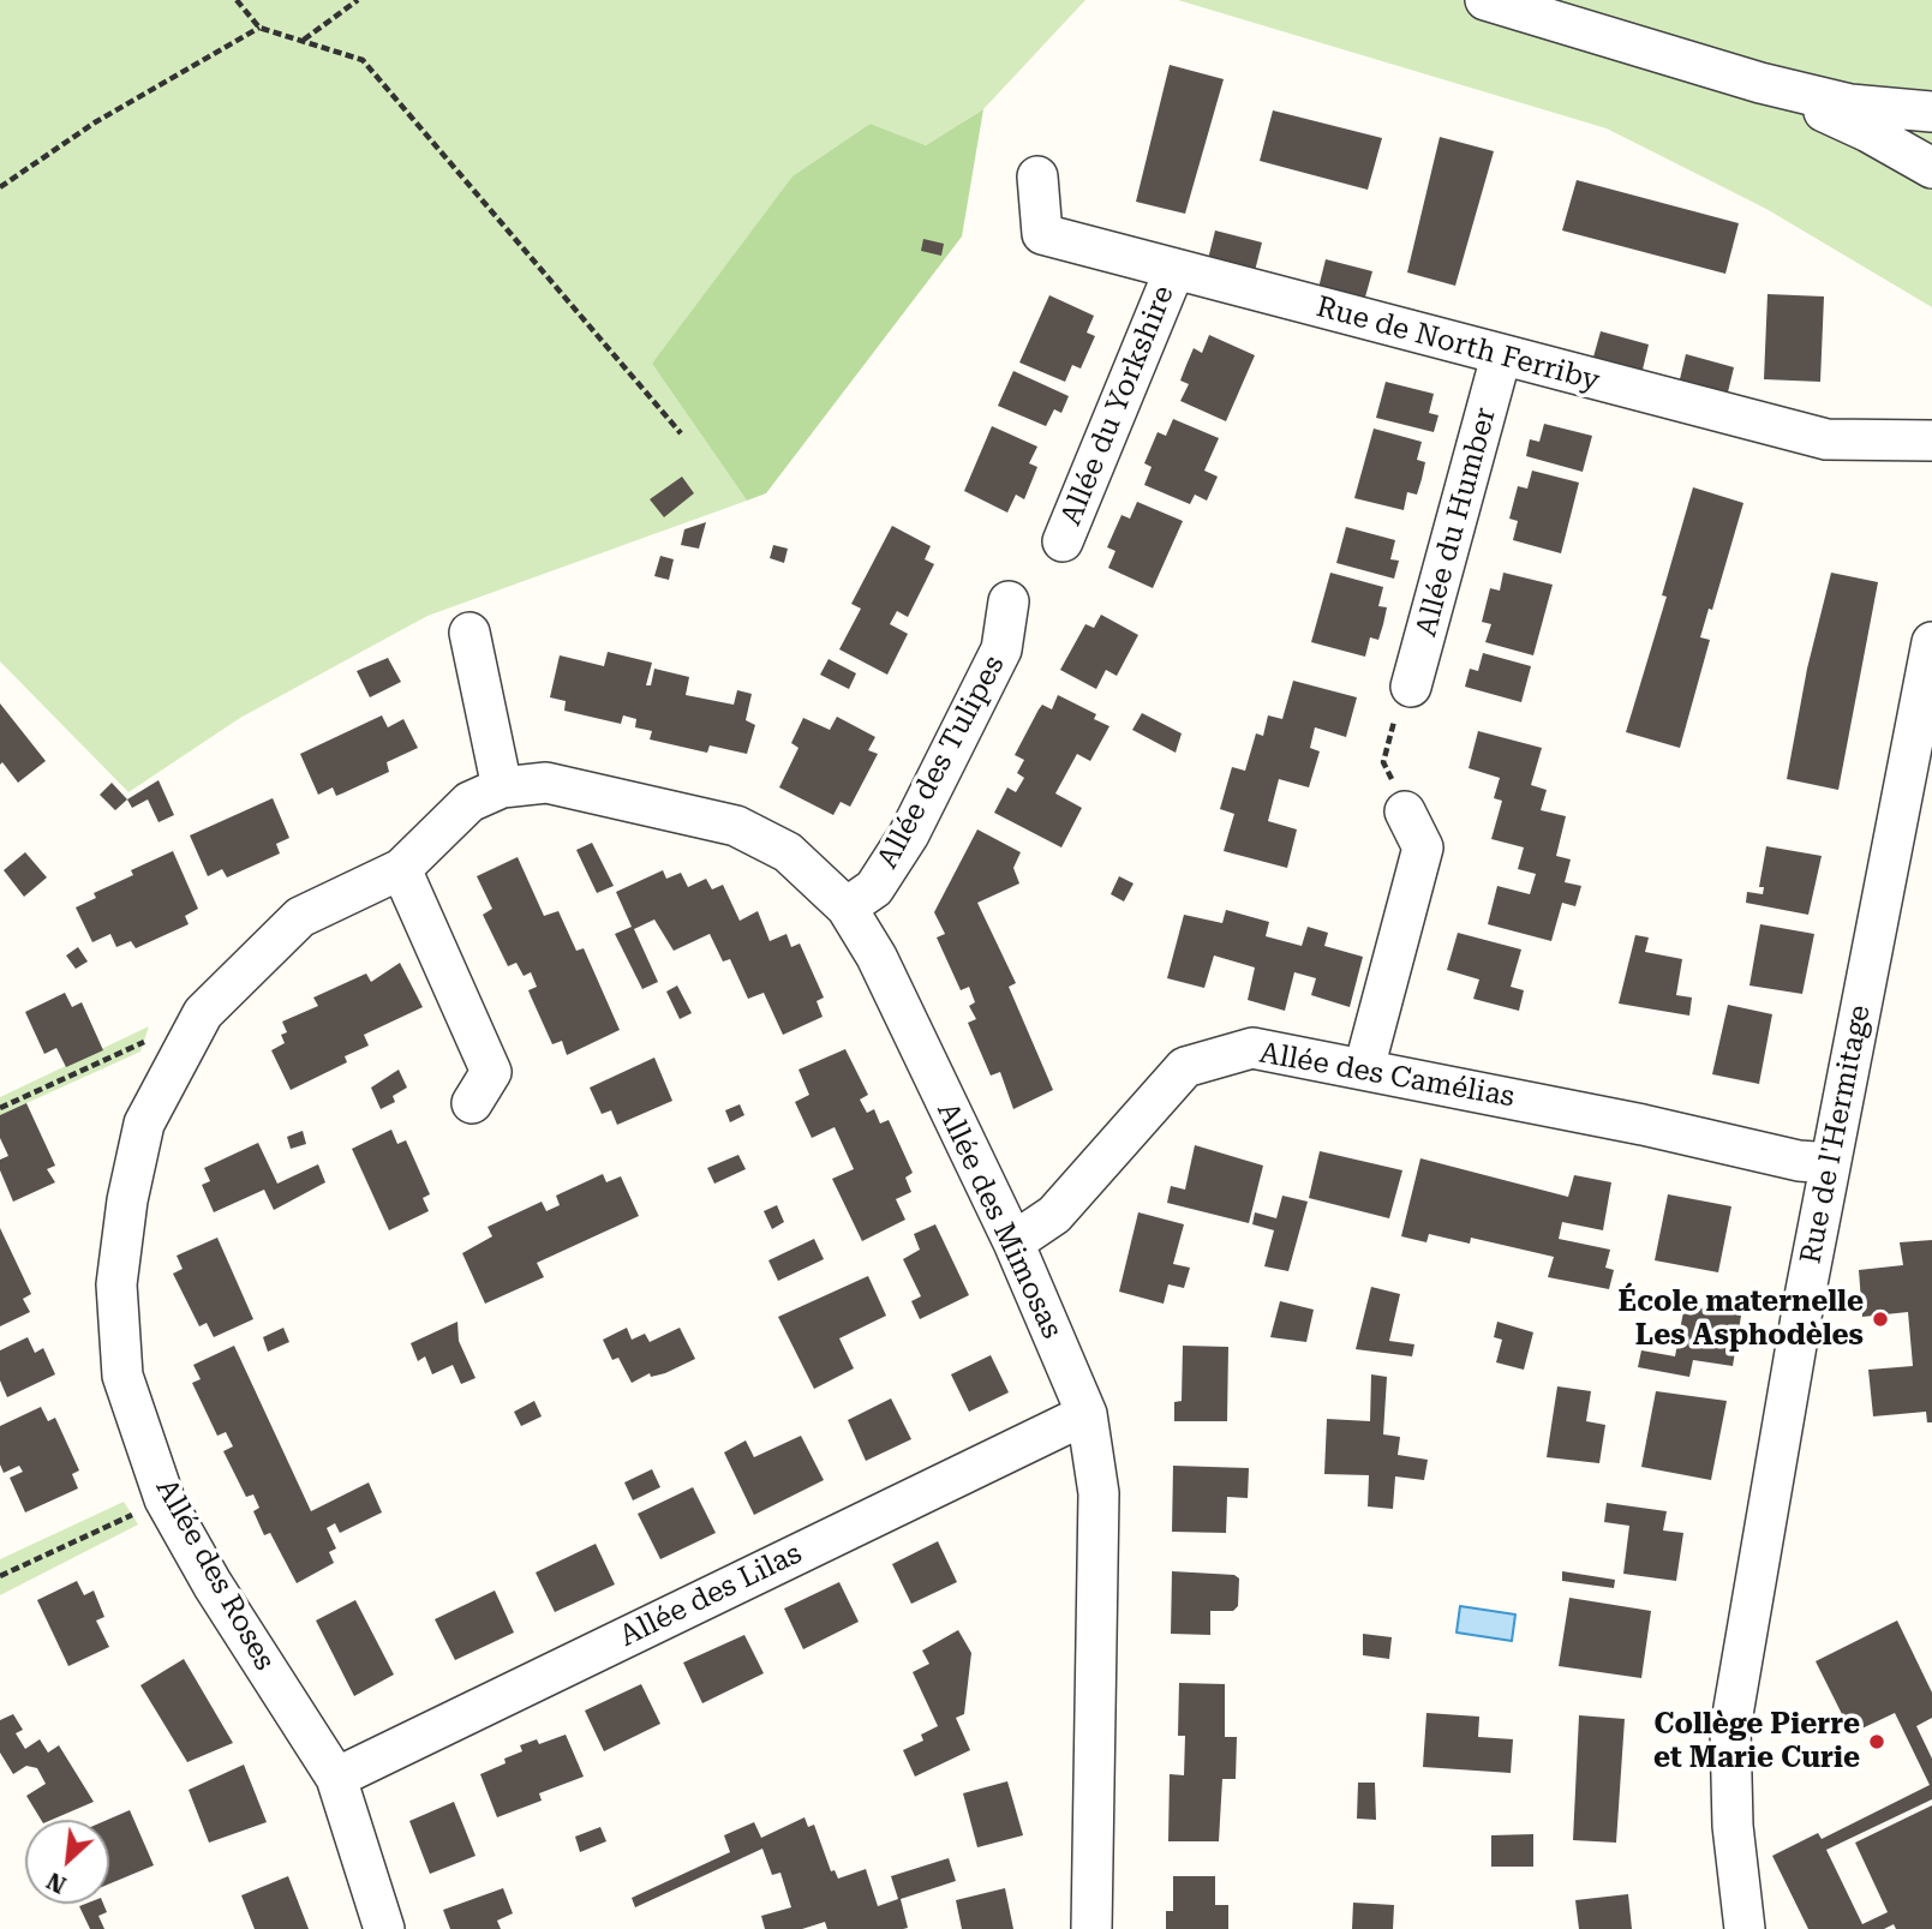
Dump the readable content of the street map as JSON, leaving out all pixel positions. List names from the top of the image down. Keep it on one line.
{"streets":{"street":["Rue de North Ferriby","Allée du Yorkshire","Allée du Humber","Allée des Tulipes","Allée des Camélias","Rue de l'Hermitage","Allée des Mimosas","Allée des Roses","Allée des Lilas"]},"crossings":[["Rue de North Ferriby","Allée du Yorkshire"],["Rue de North Ferriby","Allée du Humber"],["Allée des Tulipes","Allée des Mimosas"],["Allée des Camélias","Rue de l'Hermitage"],["Allée des Camélias","Allée des Mimosas"],["Allée des Mimosas","Allée des Roses"],["Allée des Mimosas","Allée des Lilas"],["Allée des Roses","Allée des Lilas"]],"places":["École maternelle Les Asphodèles","Collège Pierre et Marie Curie"],"north":"bottom left"}
